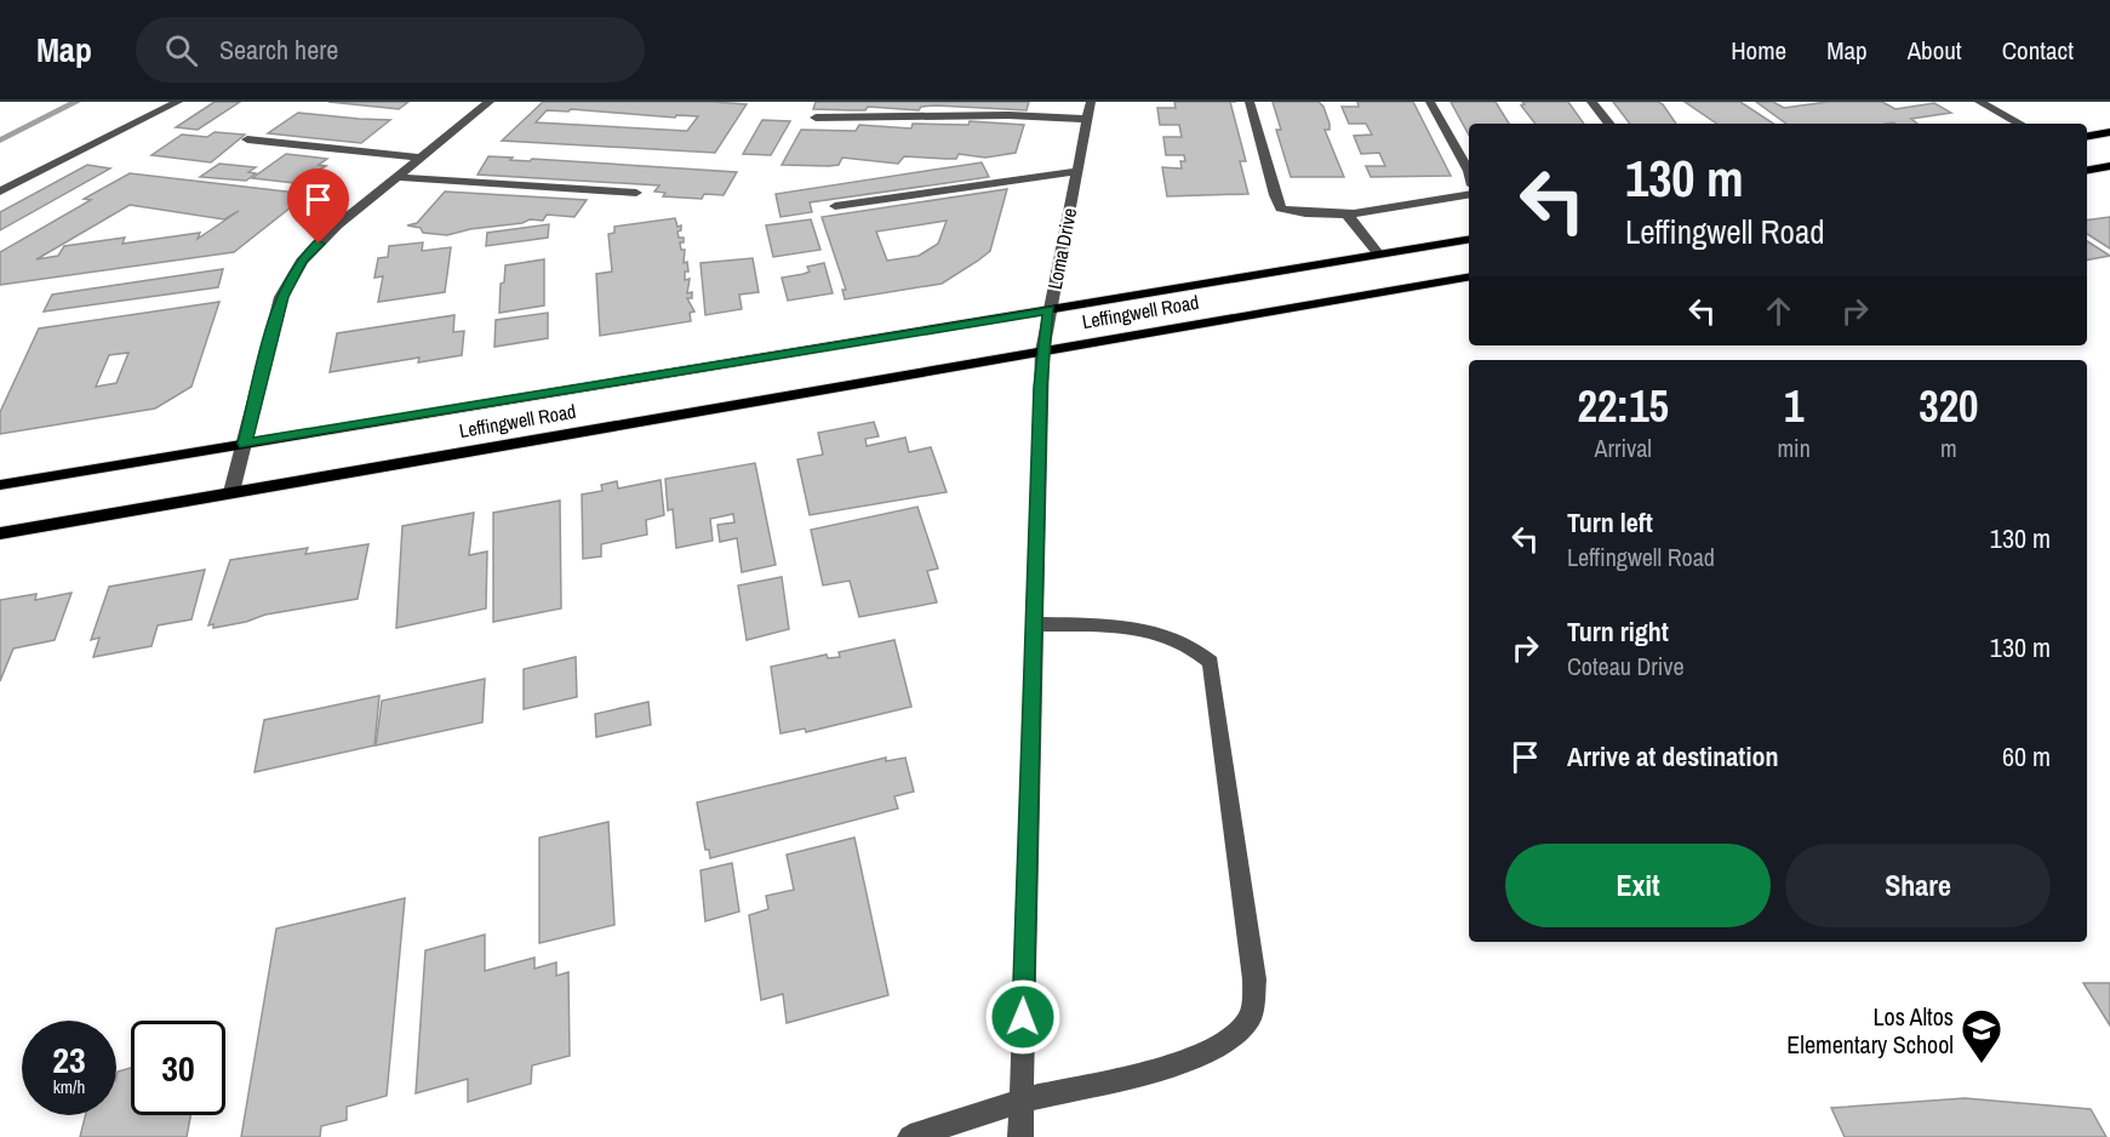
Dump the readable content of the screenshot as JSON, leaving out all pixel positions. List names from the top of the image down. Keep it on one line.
{"streets":{"main road":["Leffingwell Road"],"street":["Loma Drive"]},"crossings":[["Loma Drive","Leffingwell Road"]],"places":{"school or university":["Los Altos Elementary School"]},"page":{"header":"Map","search":"Search here","nav":["Home","Map","About","Contact"],"turn":["130 m","Leffingwell Road"],"eta":["22:15","Arrival","1","min","320","m"],"list":[{"name":"Turn left","note":"Leffingwell Road","value":"130 m"},{"name":"Turn right","note":"Coteau Drive","value":"130 m"},{"name":"Arrive at destination","value":"60 m"}],"buttons":["Exit","Share"],"speed":"23 km/h","limit":"30"}}
